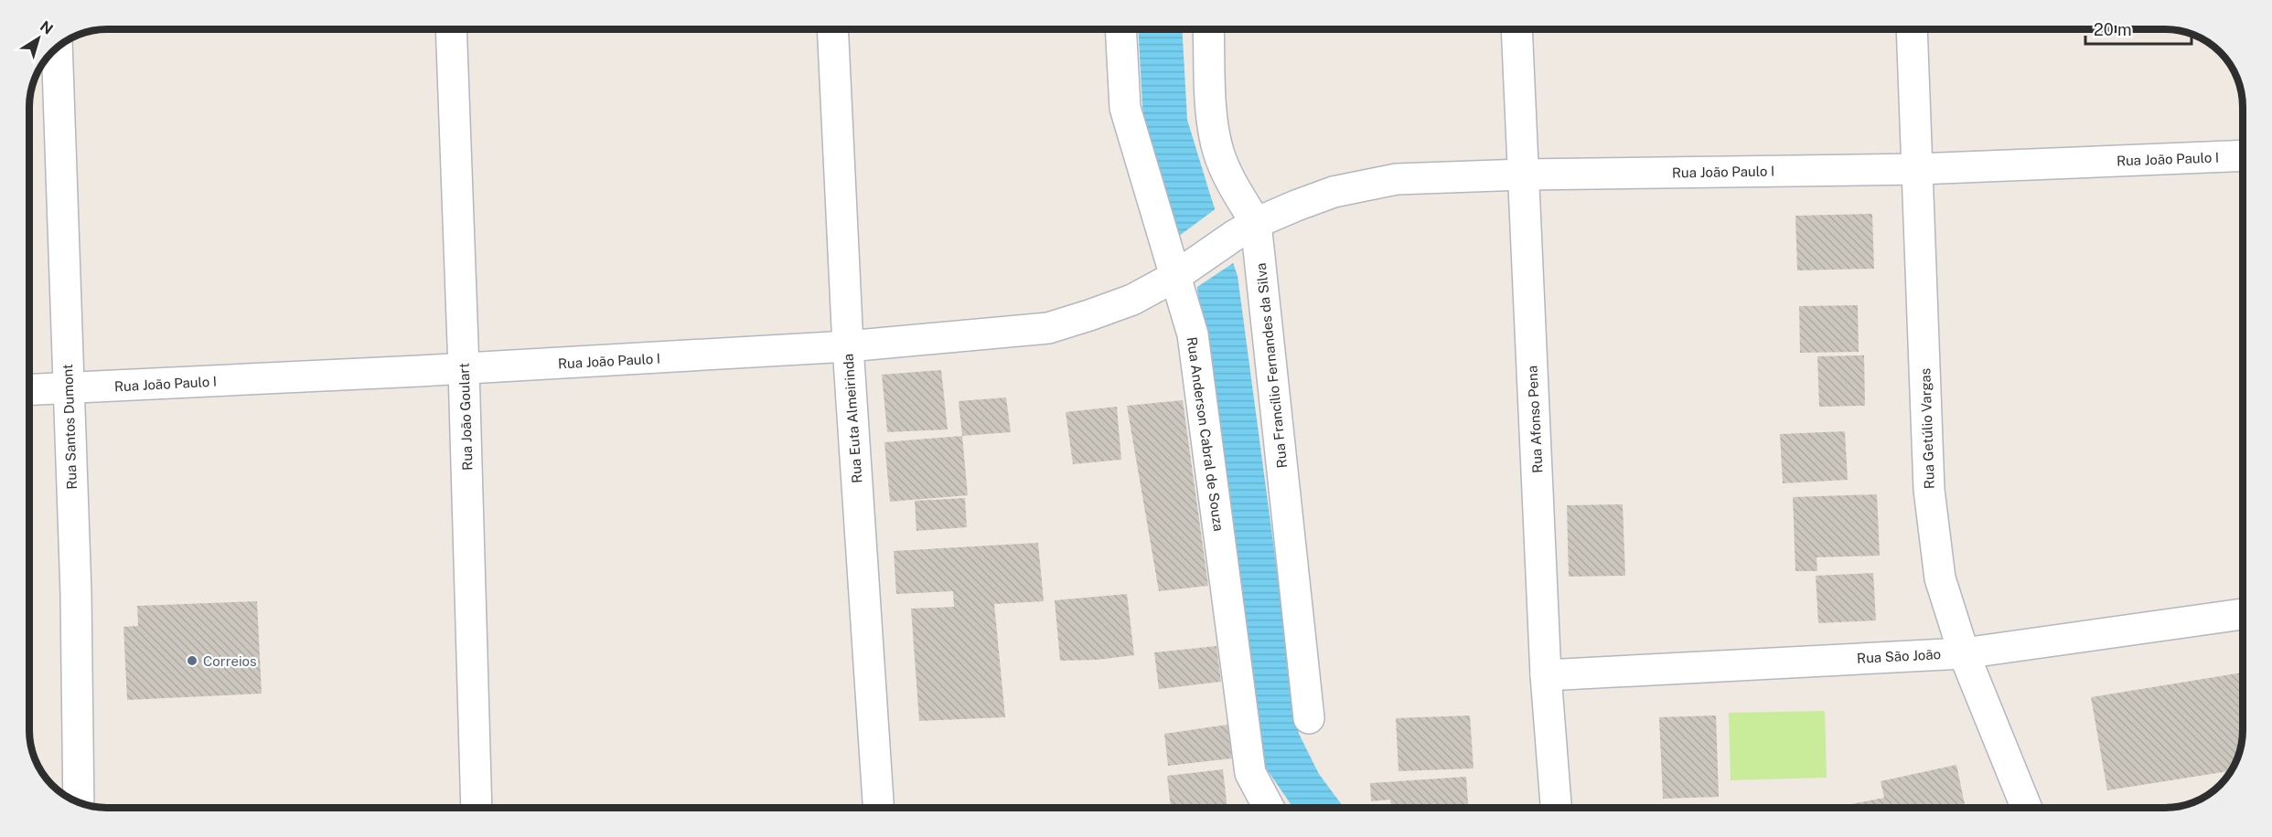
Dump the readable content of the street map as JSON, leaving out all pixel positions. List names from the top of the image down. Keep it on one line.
{"streets":{"street":["Rua João Paulo I","Rua Francílio Fernandes da Silva","Rua João Goulart","Rua Euta Almeirinda","Rua Afonso Pena","Rua Santos Dumont","Rua Getúlio Vargas","Rua Anderson Cabral de Souza","Rua São João"]},"crossings":[["Rua João Paulo I","Rua Francílio Fernandes da Silva"],["Rua João Paulo I","Rua João Goulart"],["Rua João Paulo I","Rua Euta Almeirinda"],["Rua João Paulo I","Rua Afonso Pena"],["Rua João Paulo I","Rua Santos Dumont"],["Rua João Paulo I","Rua Getúlio Vargas"],["Rua João Paulo I","Rua Anderson Cabral de Souza"],["Rua Afonso Pena","Rua São João"],["Rua Getúlio Vargas","Rua São João"]],"places":["Correios"],"scale_bar":"20 m","north":"top right"}
